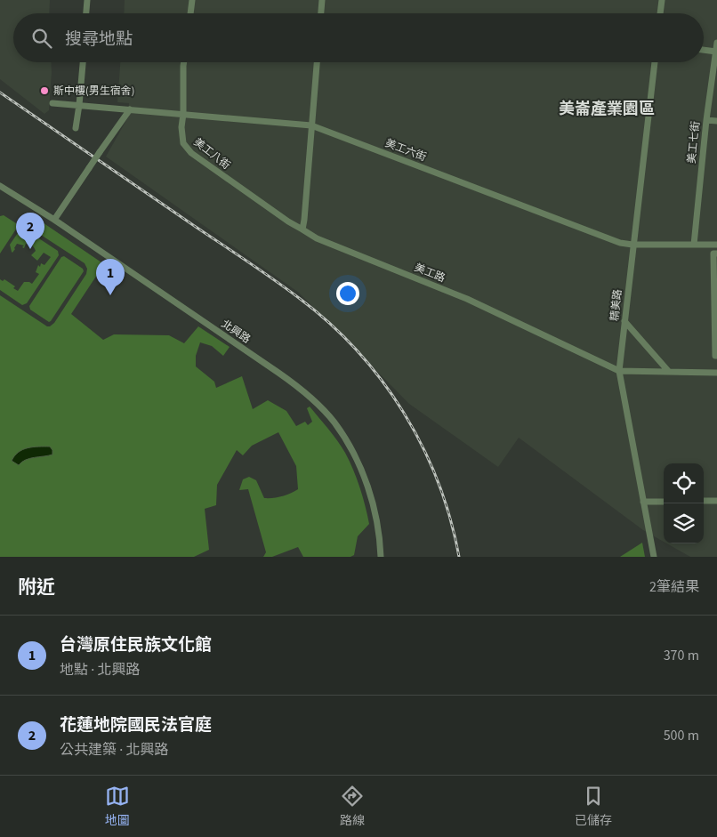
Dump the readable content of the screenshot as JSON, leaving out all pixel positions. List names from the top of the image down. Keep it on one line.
{"streets":{"street":["美工七街","美工六街","美工八街","美工路","精美路","北興路"]},"crossings":[["美工七街","美工六街"],["美工六街","美工八街"],["美工六街","精美路"],["美工八街","美工路"],["美工路","精美路"]],"districts":["美崙產業園區"],"places":["斯中樓(男生宿舍)"],"page":{"search":"搜尋地點","pins":["2","1"],"heading":["附近","2筆結果"],"list":[{"mark":"1","name":"台灣原住民族文化館","note":"地點 · 北興路","value":"370 m"},{"mark":"2","name":"花蓮地院國民法官庭","note":"公共建築 · 北興路","value":"500 m"}],"nav":["地圖","路線","已儲存"]}}
